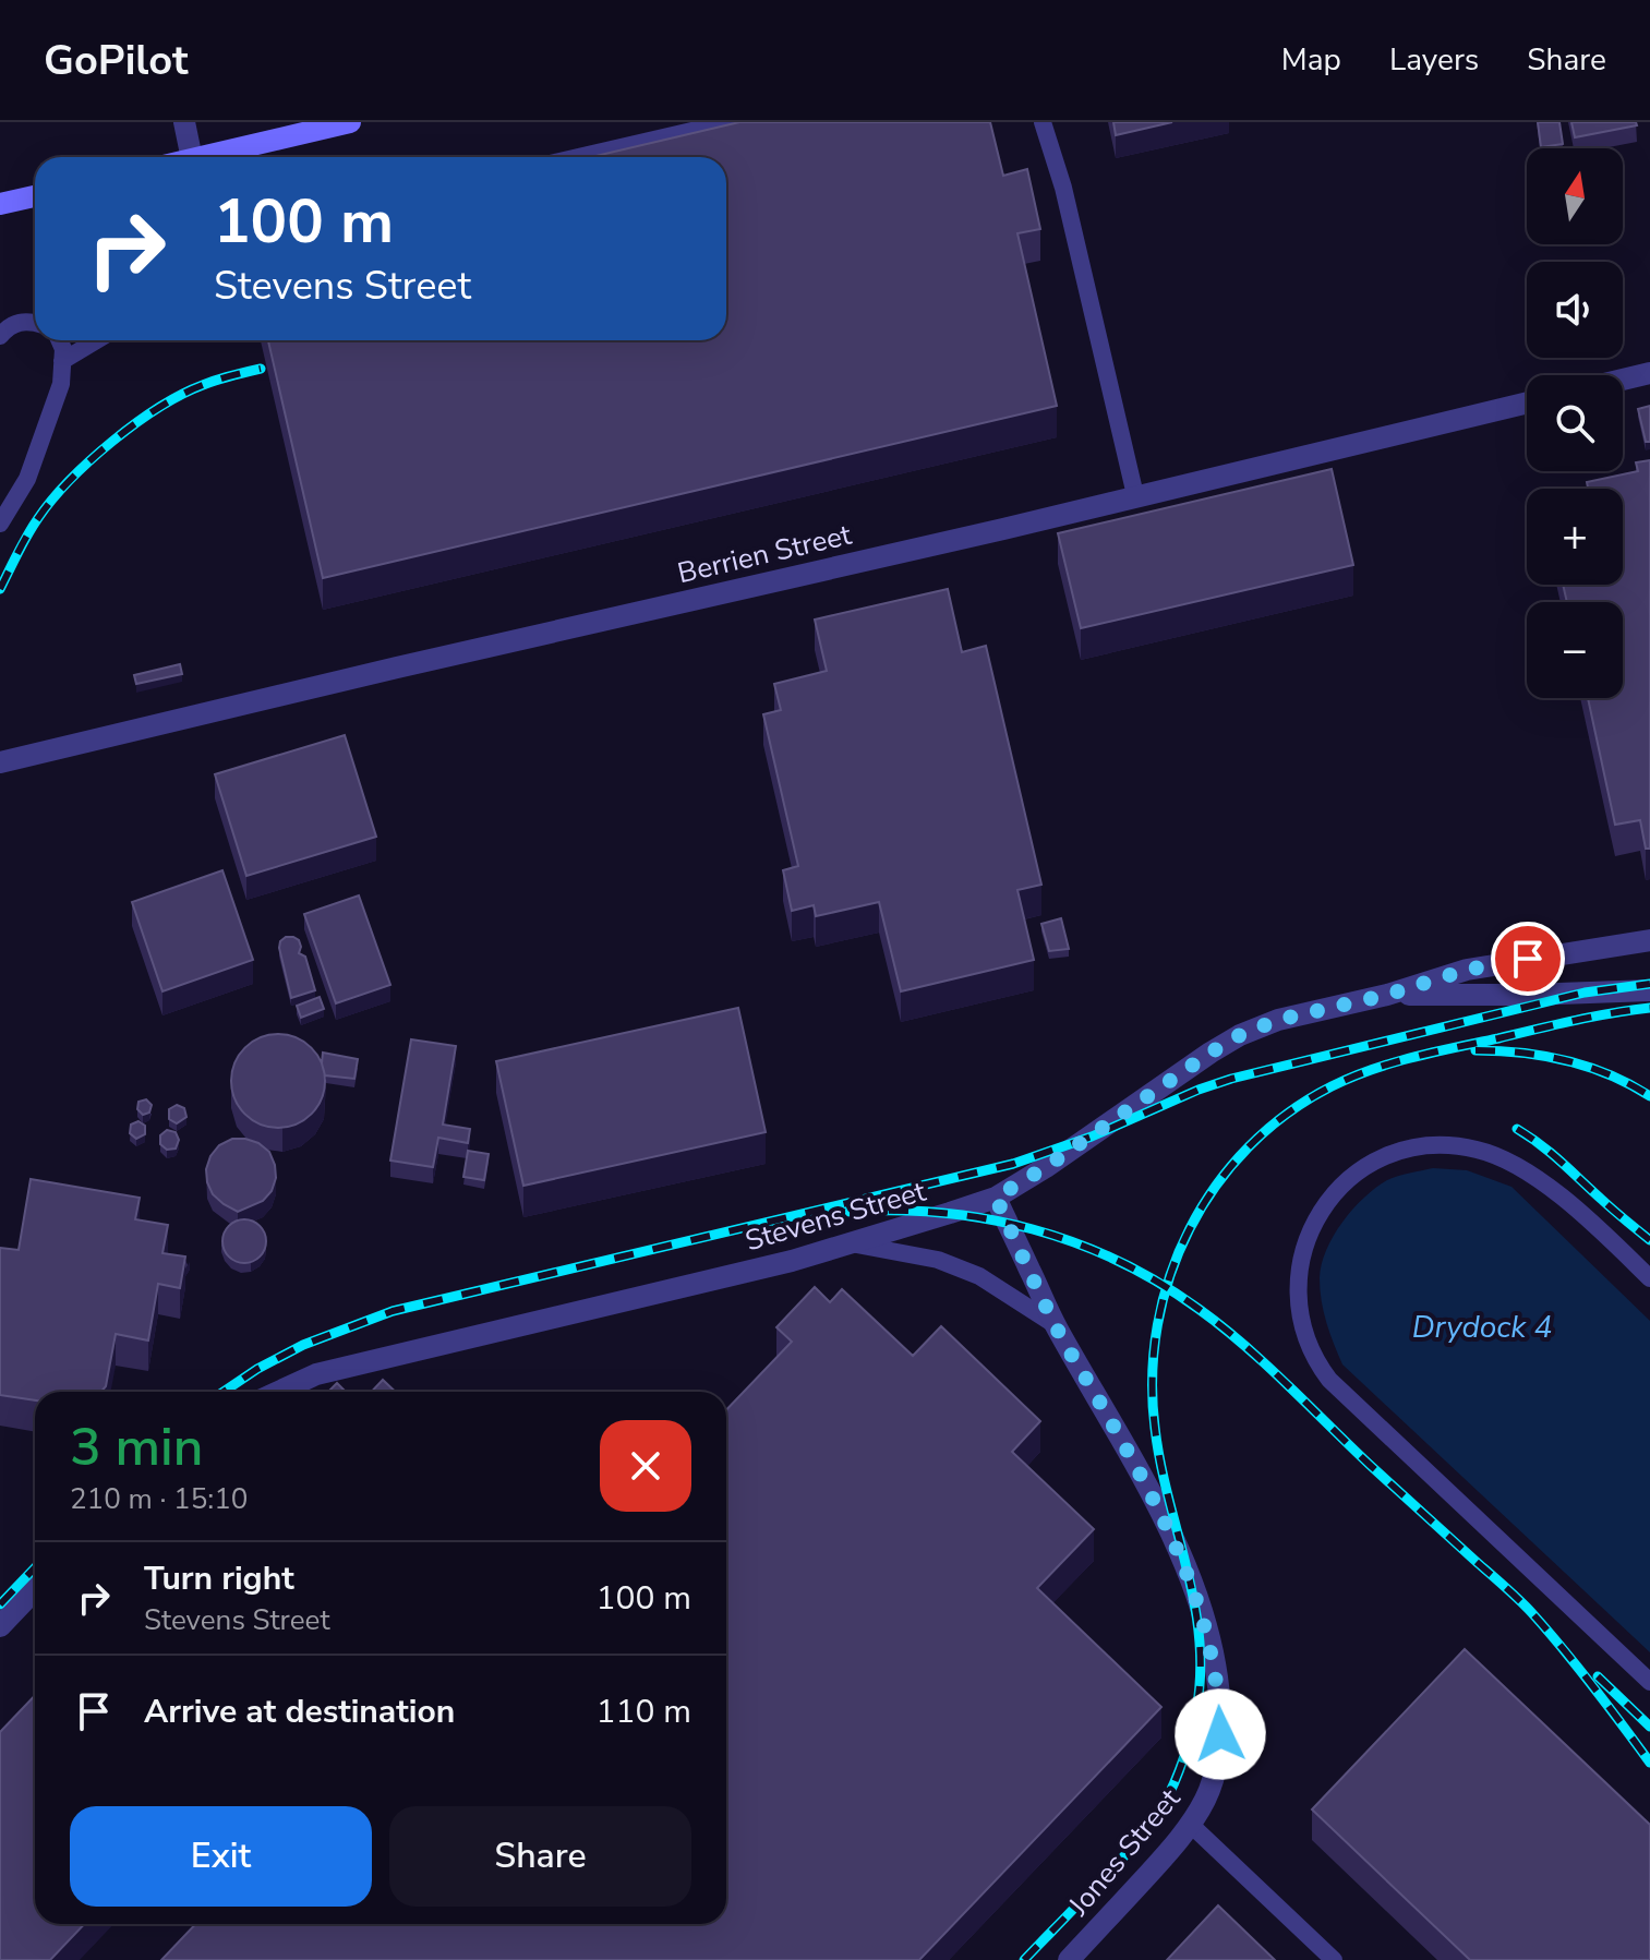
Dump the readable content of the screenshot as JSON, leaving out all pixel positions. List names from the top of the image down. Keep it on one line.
{"streets":{"street":["Berrien Street","Stevens Street","Jones Street"]},"crossings":[["Stevens Street","Jones Street"]],"water":["Drydock 4"],"north":"top","page":{"header":"GoPilot","nav":["Map","Layers","Share"],"map_buttons":["+","−"],"turn":["100 m","Stevens Street"],"heading":["3 min","210 m · 15:10"],"list":[{"name":"Turn right","note":"Stevens Street","value":"100 m"},{"name":"Arrive at destination","value":"110 m"}],"buttons":["Exit","Share"]}}
